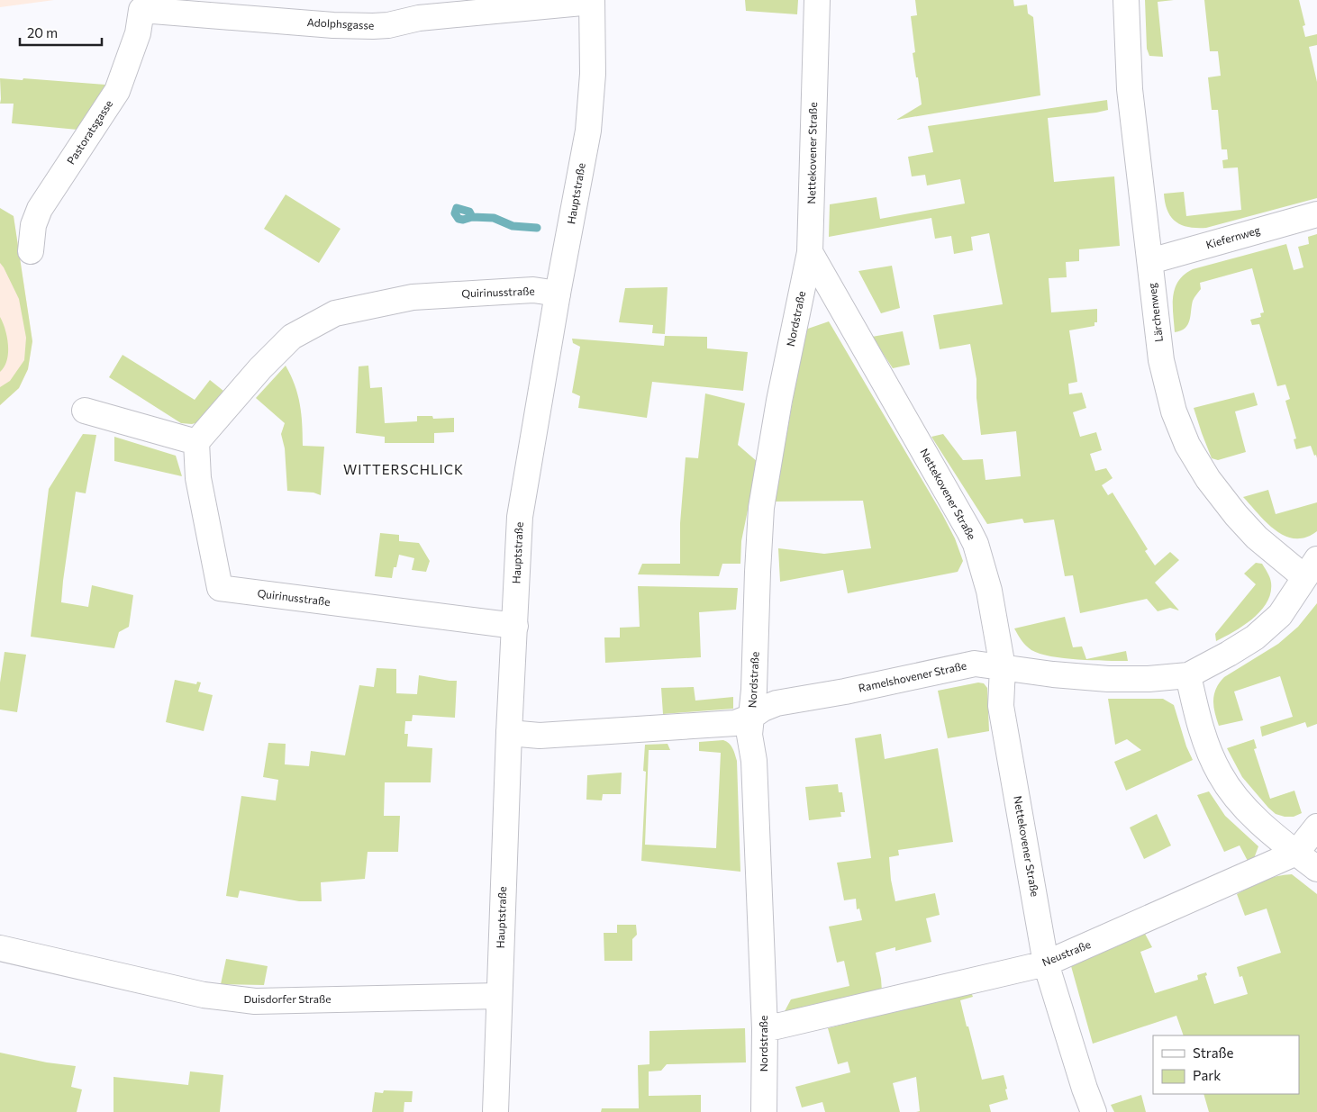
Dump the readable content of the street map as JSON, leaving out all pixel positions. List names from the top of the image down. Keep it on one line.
{"streets":{"street":["Adolphsgasse","Pastoratsgasse","Nettekovener Straße","Hauptstraße","Kiefernweg","Quirinusstraße","Lärchenweg","Nordstraße","Ramelshovener Straße","Neustraße","Duisdorfer Straße"]},"crossings":[["Adolphsgasse","Pastoratsgasse"],["Adolphsgasse","Hauptstraße"],["Nettekovener Straße","Nordstraße"],["Nettekovener Straße","Ramelshovener Straße"],["Nettekovener Straße","Neustraße"],["Hauptstraße","Quirinusstraße"],["Hauptstraße","Ramelshovener Straße"],["Hauptstraße","Duisdorfer Straße"],["Kiefernweg","Lärchenweg"],["Nordstraße","Ramelshovener Straße"],["Nordstraße","Neustraße"]],"districts":["WITTERSCHLICK"],"legend":["Straße","Park"],"scale_bar":"20 m"}
